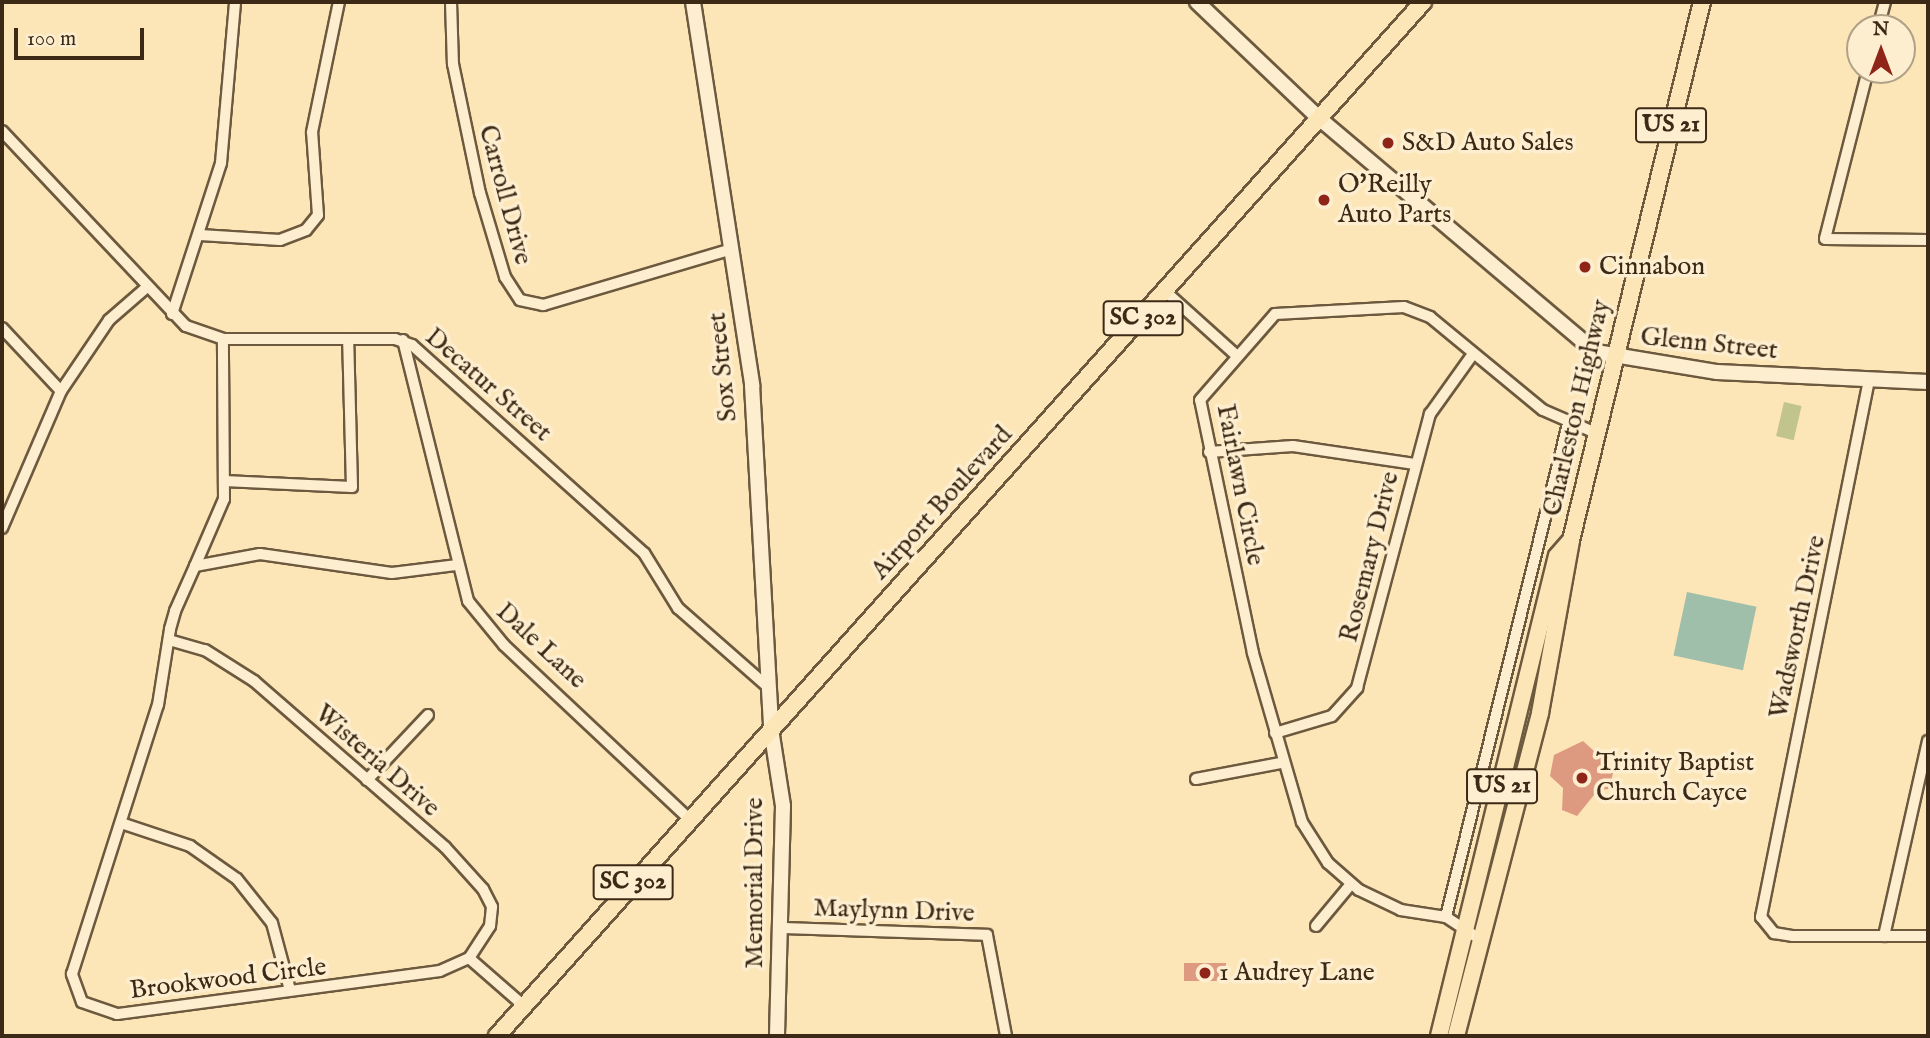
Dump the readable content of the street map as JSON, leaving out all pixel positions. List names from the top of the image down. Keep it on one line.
{"streets":{"main road":["US 21","SC 302","Charleston Highway","Airport Boulevard"],"street":["Carroll Drive","Glenn Street","Sox Street","Decatur Street","Fairlawn Circle","Rosemary Drive","Wadsworth Drive","Dale Lane","Wisteria Drive","Memorial Drive","Maylynn Drive","Brookwood Circle"]},"crossings":[["Carroll Drive","Sox Street"],["Glenn Street","Charleston Highway"],["Glenn Street","Airport Boulevard"],["Glenn Street","Wadsworth Drive"],["Sox Street","Decatur Street"],["Sox Street","Airport Boulevard"],["Sox Street","Memorial Drive"],["Decatur Street","Dale Lane"],["Decatur Street","Brookwood Circle"],["Charleston Highway","Fairlawn Circle"],["Fairlawn Circle","Rosemary Drive"],["Airport Boulevard","Dale Lane"],["Airport Boulevard","Memorial Drive"],["Wisteria Drive","Brookwood Circle"],["Memorial Drive","Maylynn Drive"]],"places":["S&D Auto Sales","O'Reilly Auto Parts","Cinnabon","Trinity Baptist Church Cayce","1 Audrey Lane"],"scale_bar":"100 m","north":"top"}
